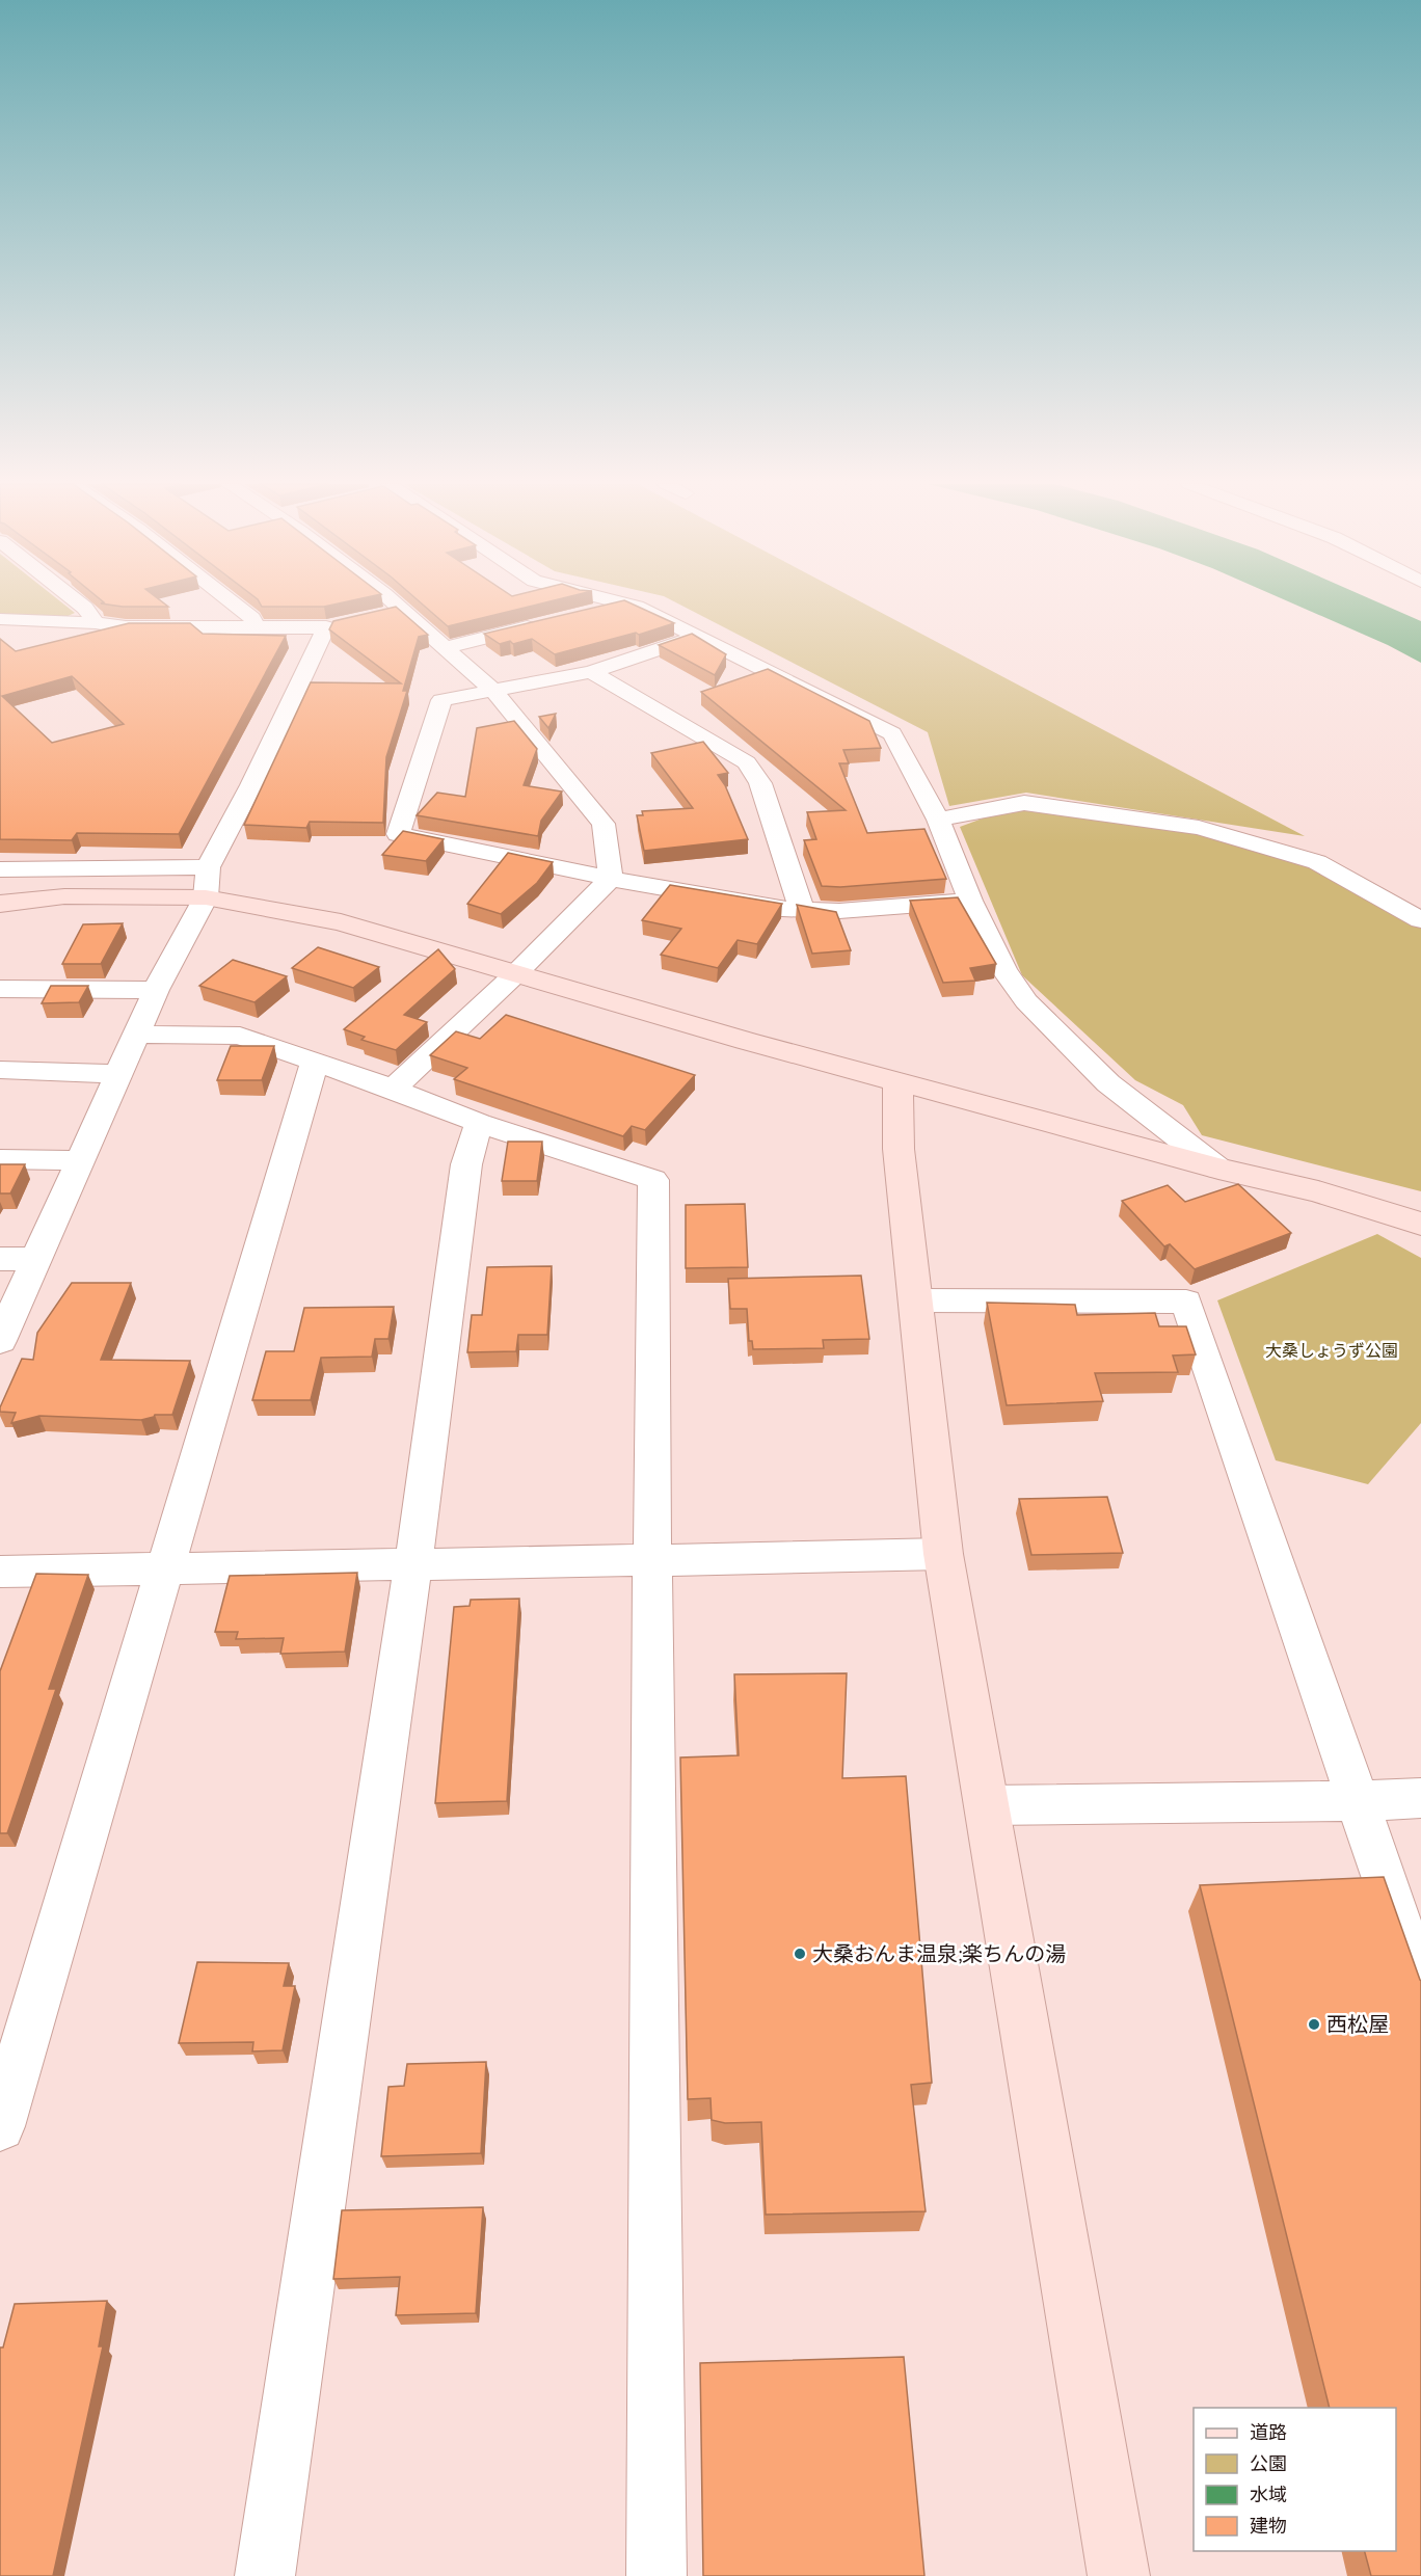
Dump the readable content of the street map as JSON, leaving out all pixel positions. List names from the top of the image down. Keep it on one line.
{"parks":["大桑しょうず公園"],"places":["大桑おんま温泉;楽ちんの湯","西松屋"],"legend":["道路","公園","水域","建物"]}
